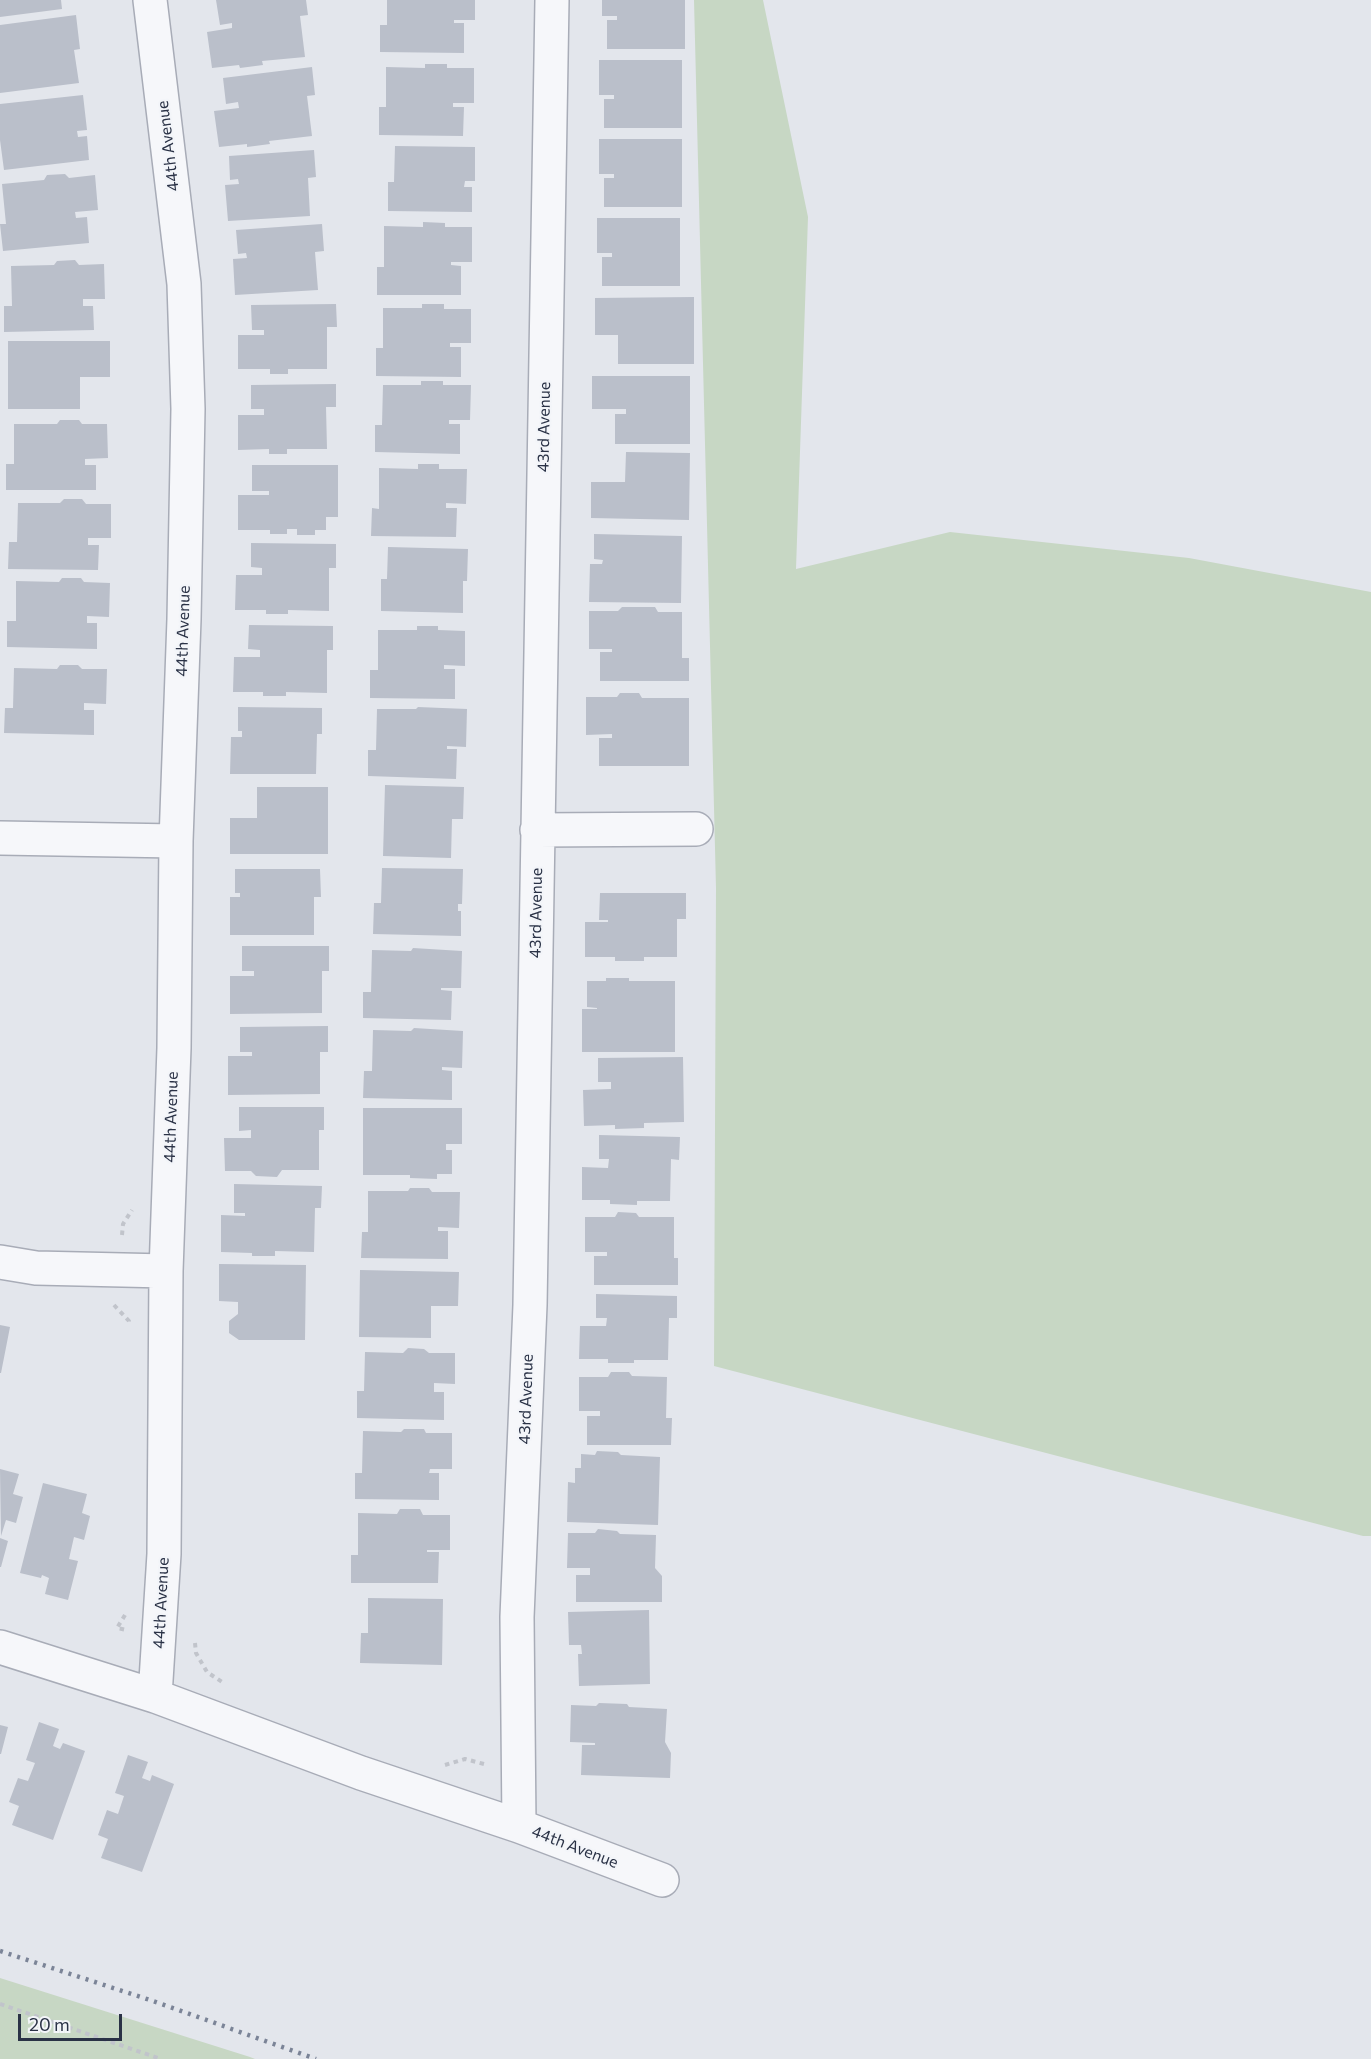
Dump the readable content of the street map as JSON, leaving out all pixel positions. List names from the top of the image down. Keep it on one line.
{"streets":{"street":["44th Avenue","43rd Avenue"]},"crossings":[["44th Avenue","43rd Avenue"]],"scale_bar":"20 m"}
